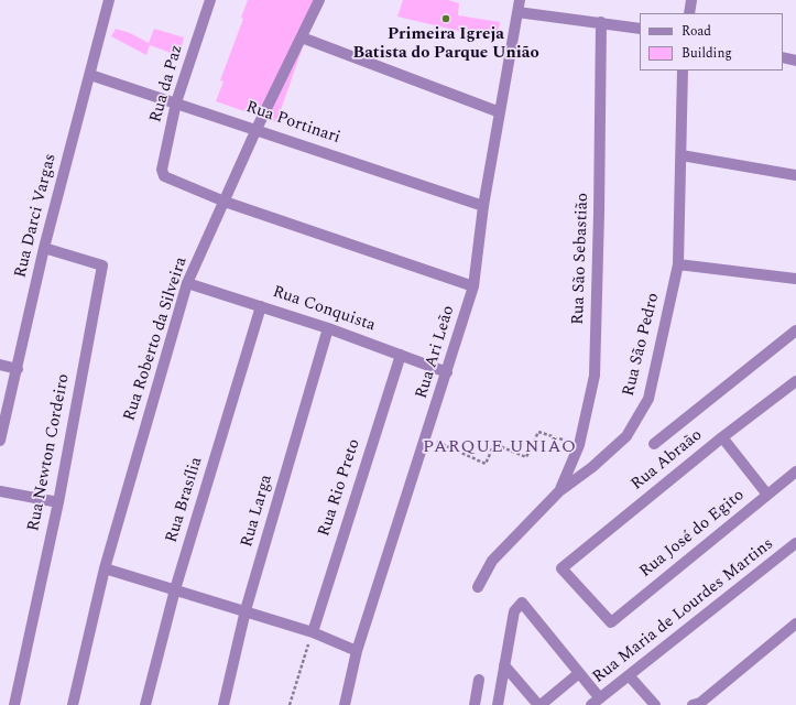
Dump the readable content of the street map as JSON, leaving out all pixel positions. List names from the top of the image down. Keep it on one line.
{"streets":{"street":["Rua da Paz","Rua Portinari","Rua Darci Vargas","Rua São Sebastião","Rua Conquista","Rua Roberto da Silveira","Rua São Pedro","Rua Ari Leão","Rua Newton Cordeiro","Rua Abraão","Rua Rio Preto","Rua Brasília","Rua Larga","Rua José do Egito","Rua Maria de Lourdes Martins"]},"crossings":[["Rua da Paz","Rua Portinari"],["Rua da Paz","Rua Roberto da Silveira"],["Rua Portinari","Rua Darci Vargas"],["Rua Portinari","Rua Roberto da Silveira"],["Rua Portinari","Rua Ari Leão"],["Rua Darci Vargas","Rua Newton Cordeiro"],["Rua São Sebastião","Rua São Pedro"],["Rua Conquista","Rua Roberto da Silveira"],["Rua Conquista","Rua Ari Leão"],["Rua Conquista","Rua Rio Preto"],["Rua Conquista","Rua Brasília"],["Rua Conquista","Rua Larga"],["Rua Abraão","Rua José do Egito"]],"districts":["PARQUE UNIÃO"],"places":["Primeira Igreja Batista do Parque União"],"legend":["Road","Building"]}
